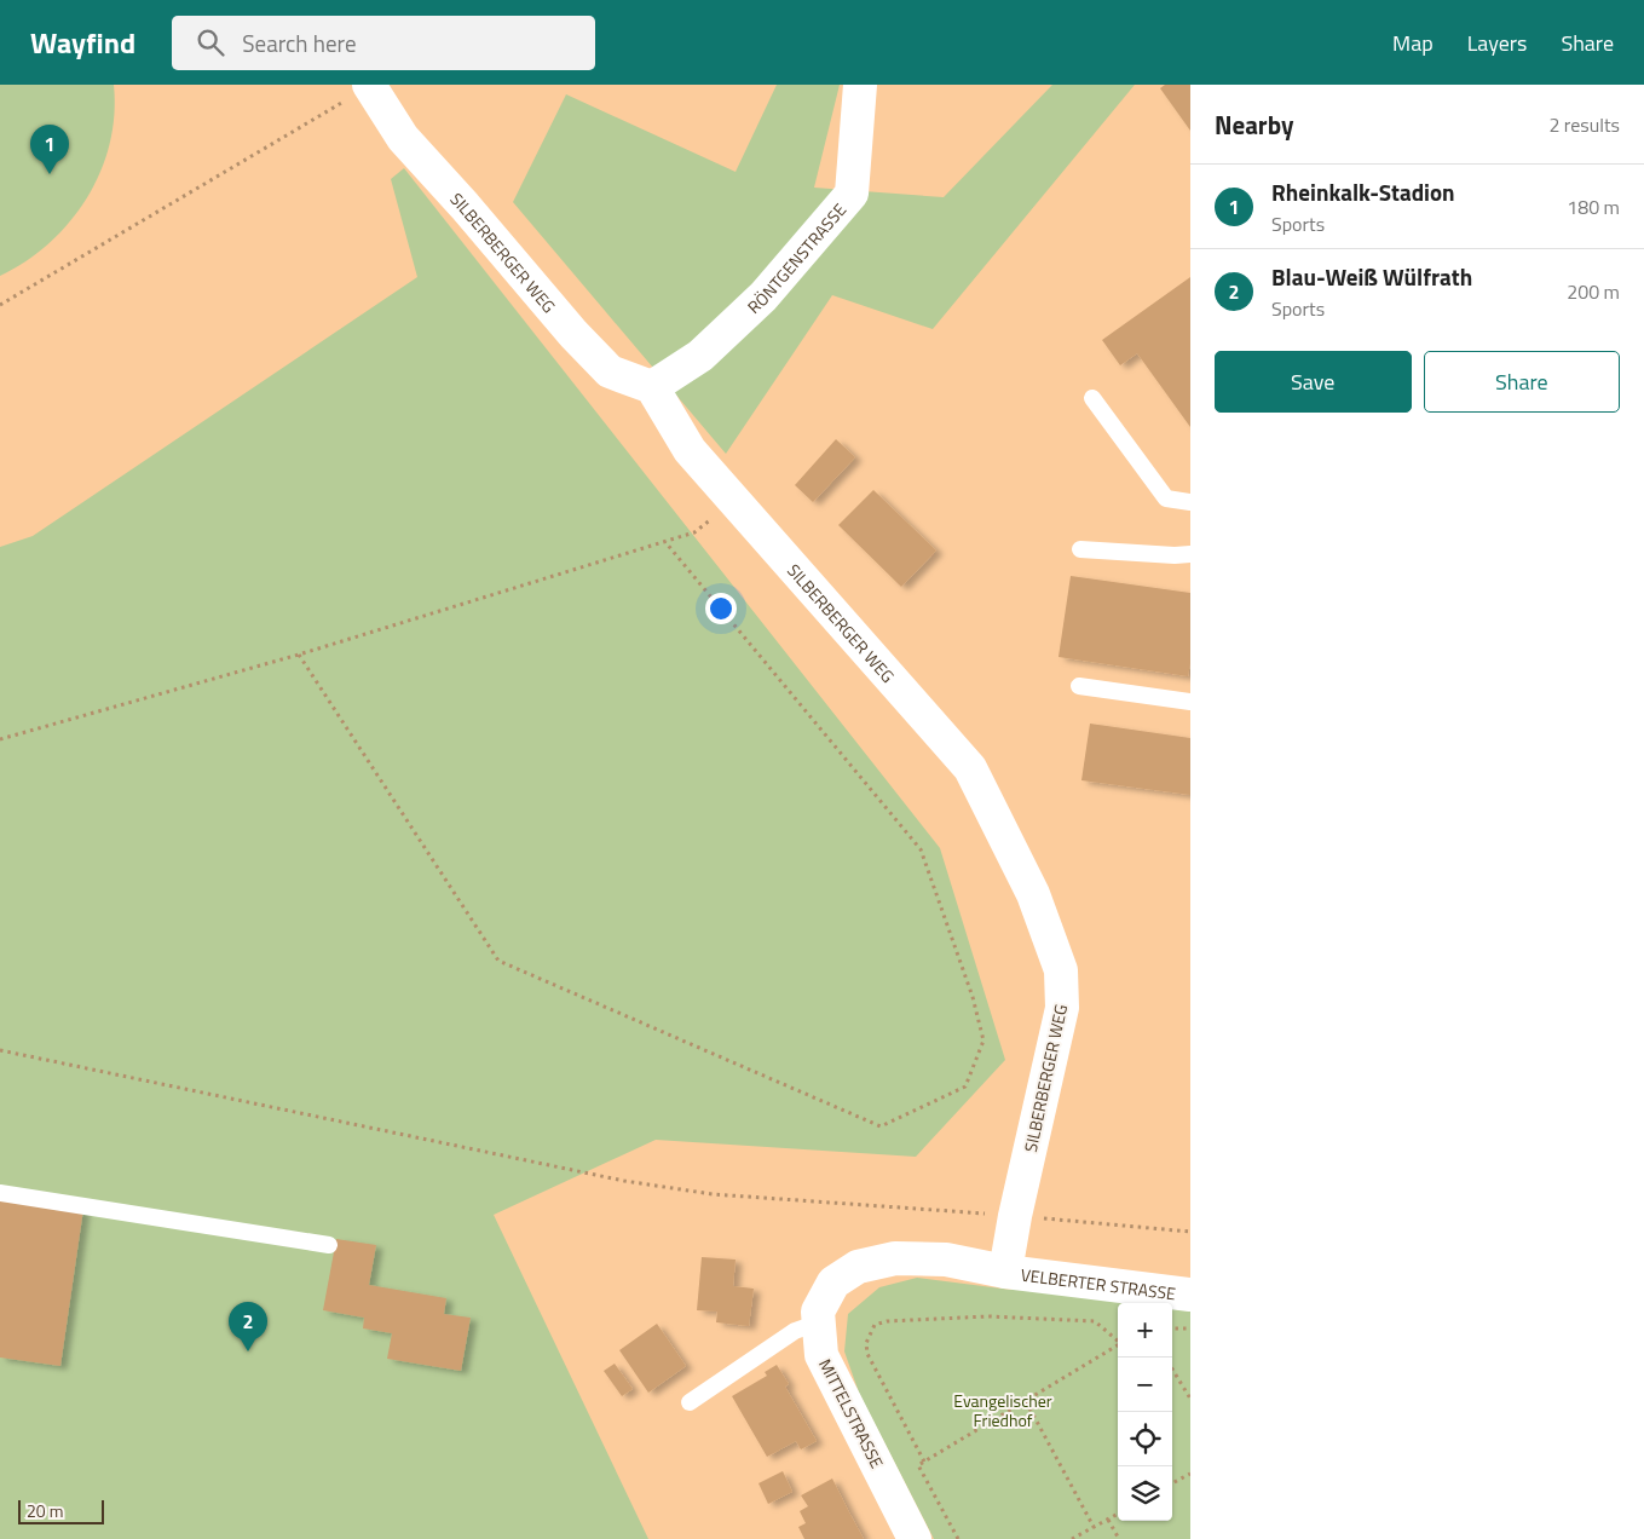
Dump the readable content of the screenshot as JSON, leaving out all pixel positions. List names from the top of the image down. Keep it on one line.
{"streets":{"street":["SILBERBERGER WEG","RÖNTGENSTRASSE","VELBERTER STRASSE","MITTELSTRASSE"]},"crossings":[["SILBERBERGER WEG","RÖNTGENSTRASSE"],["SILBERBERGER WEG","VELBERTER STRASSE"],["SILBERBERGER WEG","MITTELSTRASSE"],["VELBERTER STRASSE","MITTELSTRASSE"]],"parks":["Evangelischer Friedhof"],"scale_bar":"20 m","page":{"header":"Wayfind","search":"Search here","nav":["Map","Layers","Share"],"heading":["Nearby","2 results"],"pins":["1","2"],"list":[{"mark":"1","name":"Rheinkalk-Stadion","note":"Sports","value":"180 m"},{"mark":"2","name":"Blau-Weiß Wülfrath","note":"Sports","value":"200 m"}],"buttons":["Save","Share"],"map_buttons":["+","−"],"scale":"20 m"}}
